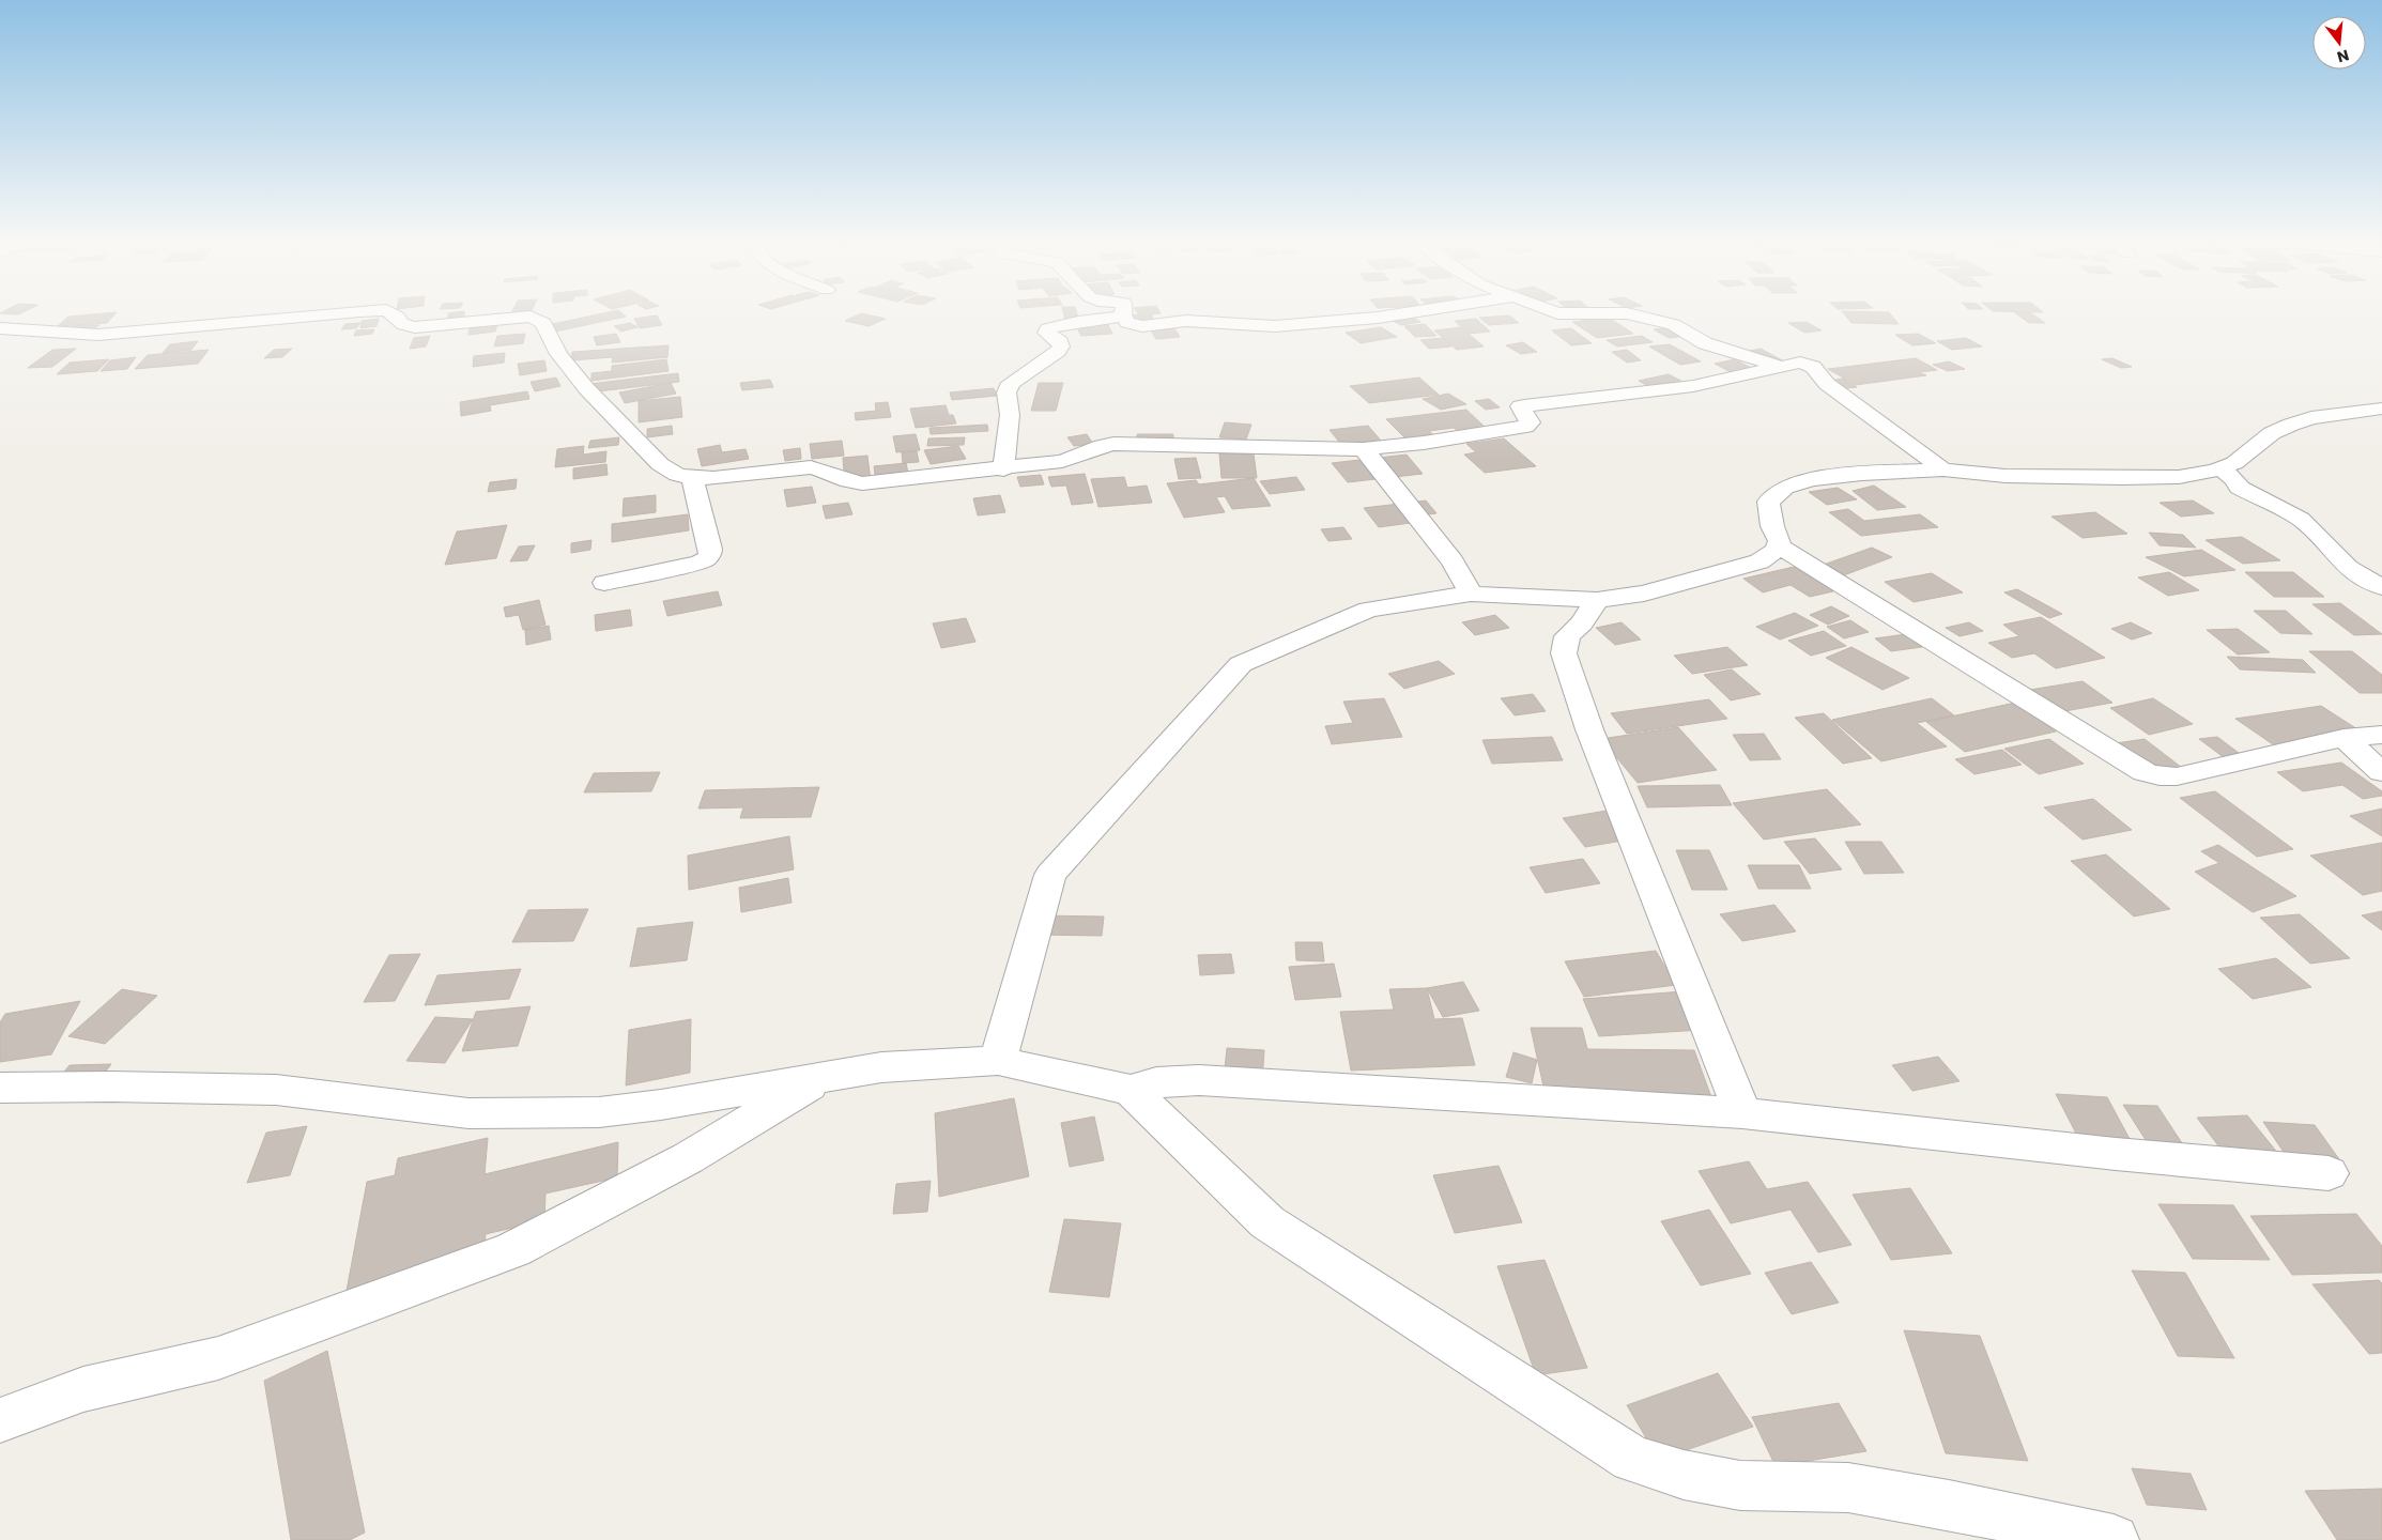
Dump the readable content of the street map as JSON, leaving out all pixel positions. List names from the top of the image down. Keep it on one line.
{"north":"bottom"}
